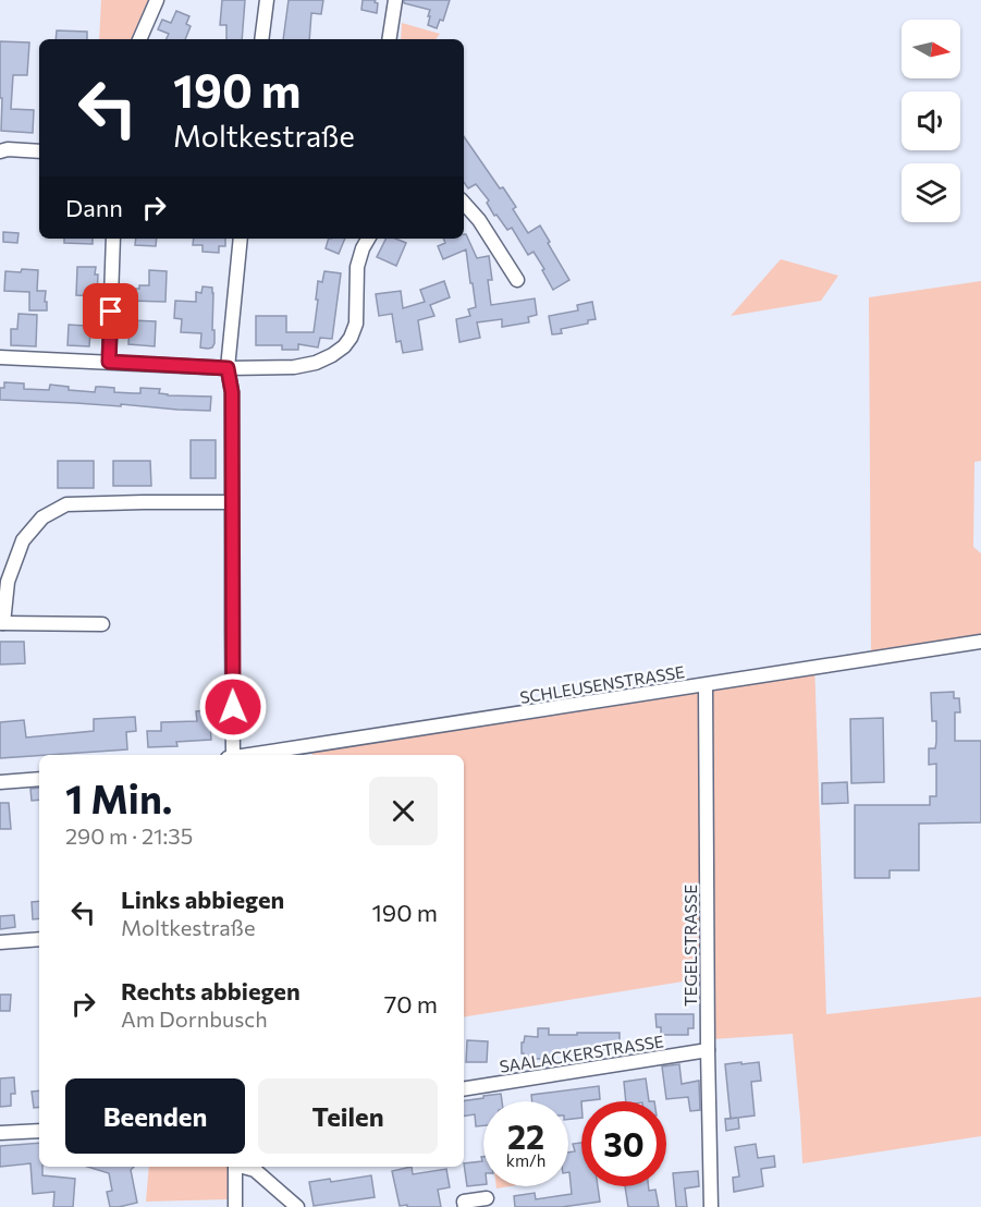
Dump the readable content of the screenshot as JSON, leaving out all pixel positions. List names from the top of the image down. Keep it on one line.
{"streets":{"street":["SCHLEUSENSTRASSE","TEGELSTRASSE","SAALACKERSTRASSE"]},"crossings":[["SCHLEUSENSTRASSE","TEGELSTRASSE"],["TEGELSTRASSE","SAALACKERSTRASSE"]],"north":"right","page":{"turn":["190 m","Moltkestraße"],"then":"Dann","heading":["1 Min.","290 m · 21:35"],"list":[{"name":"Links abbiegen","note":"Moltkestraße","value":"190 m"},{"name":"Rechts abbiegen","note":"Am Dornbusch","value":"70 m"}],"buttons":["Beenden","Teilen"],"speed":"22 km/h","limit":"30"}}
